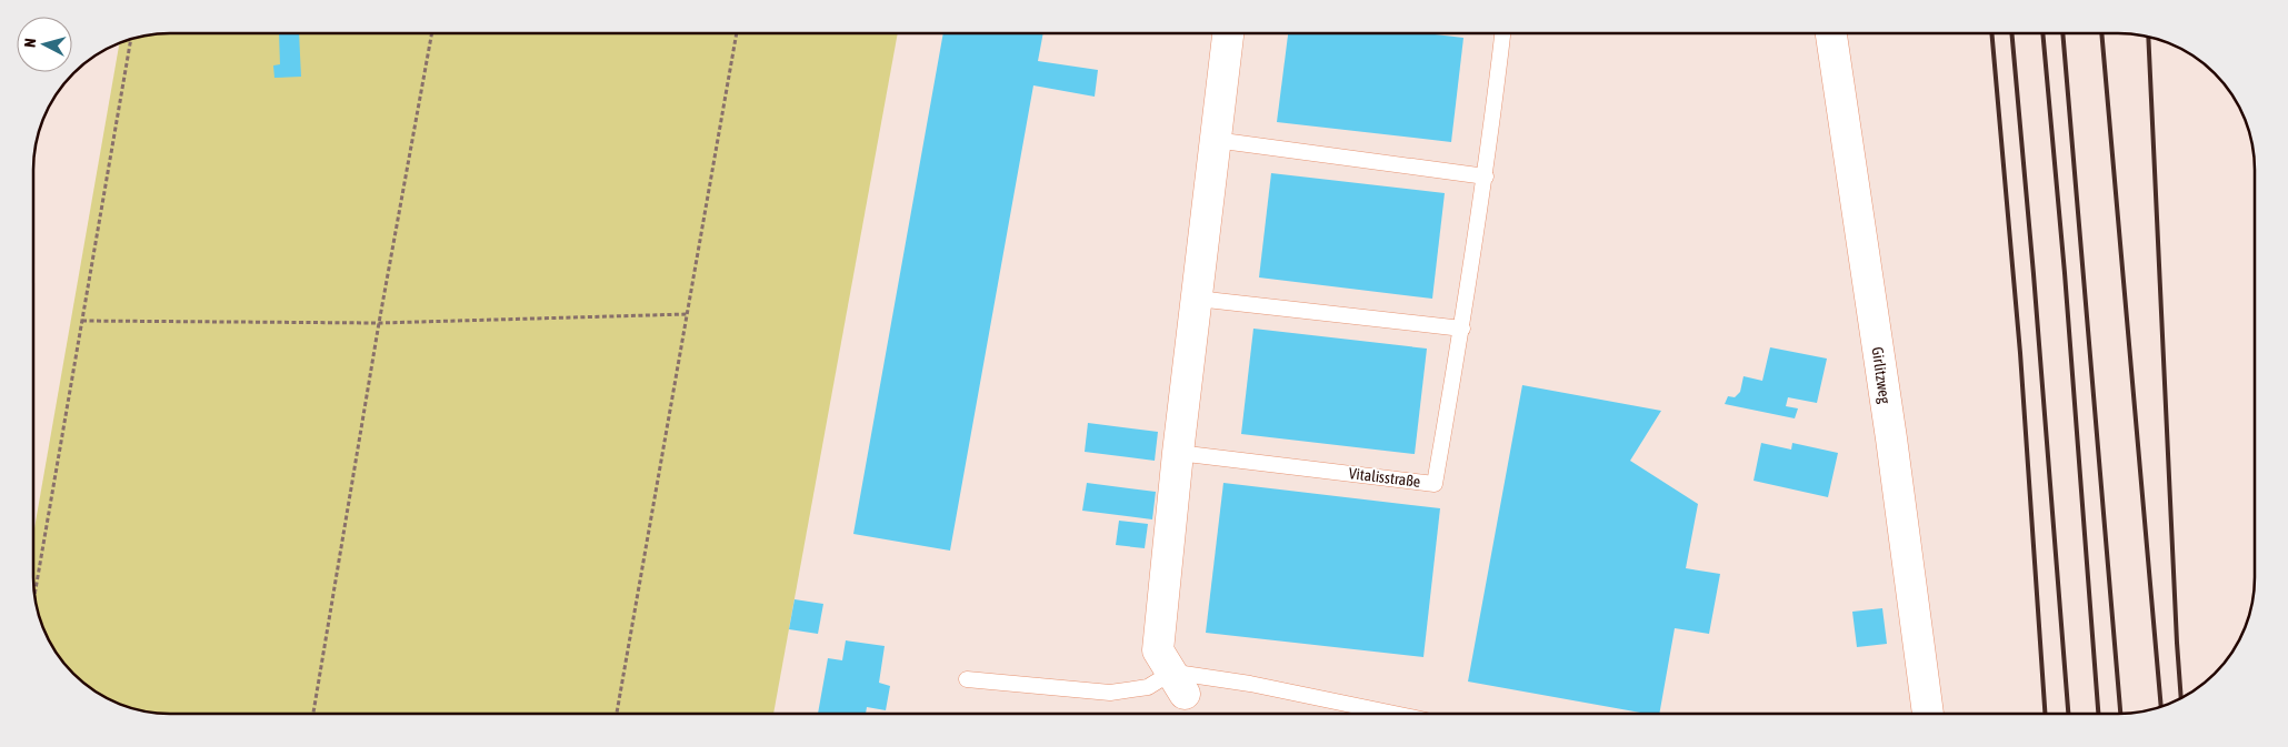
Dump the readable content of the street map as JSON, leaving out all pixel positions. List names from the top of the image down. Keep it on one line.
{"streets":{"street":["Girlitzweg"],"lane":["Vitalisstraße"]},"north":"left"}
